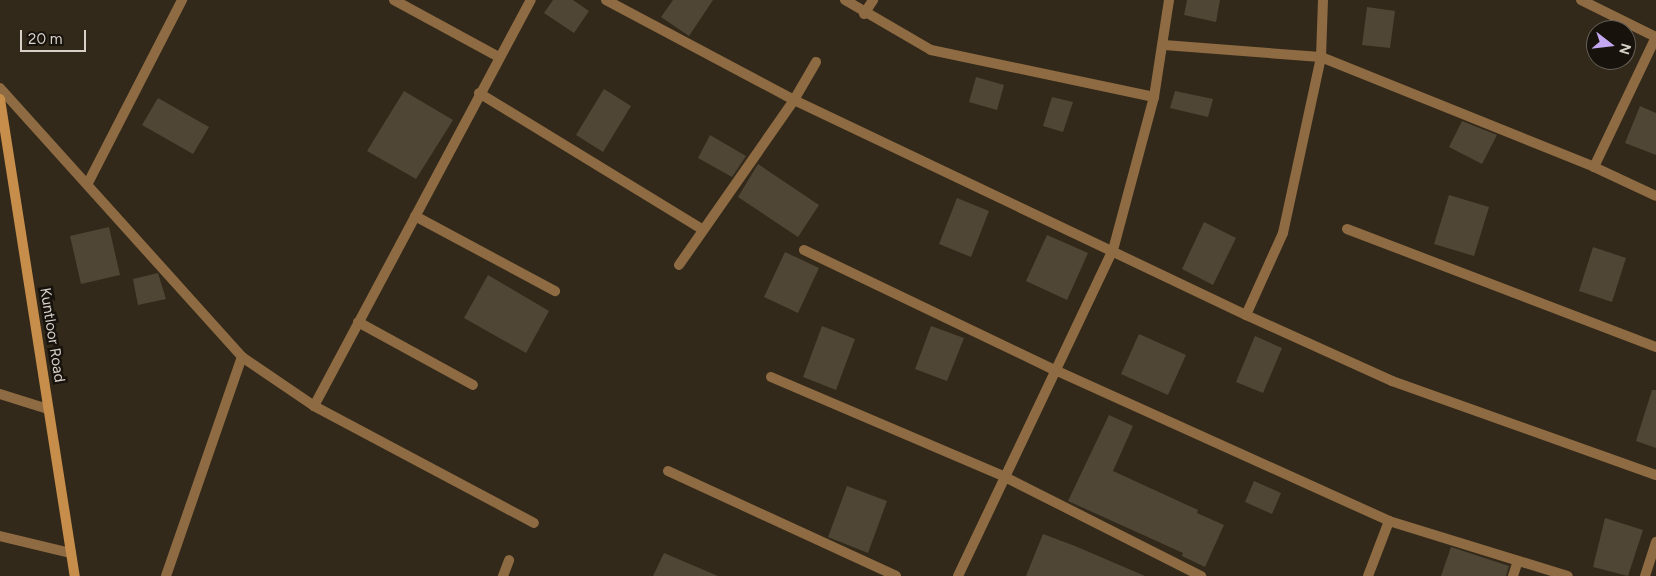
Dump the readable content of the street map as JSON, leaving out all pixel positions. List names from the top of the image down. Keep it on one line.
{"streets":{"street":["Kuntloor Road"]},"scale_bar":"20 m","north":"right"}
